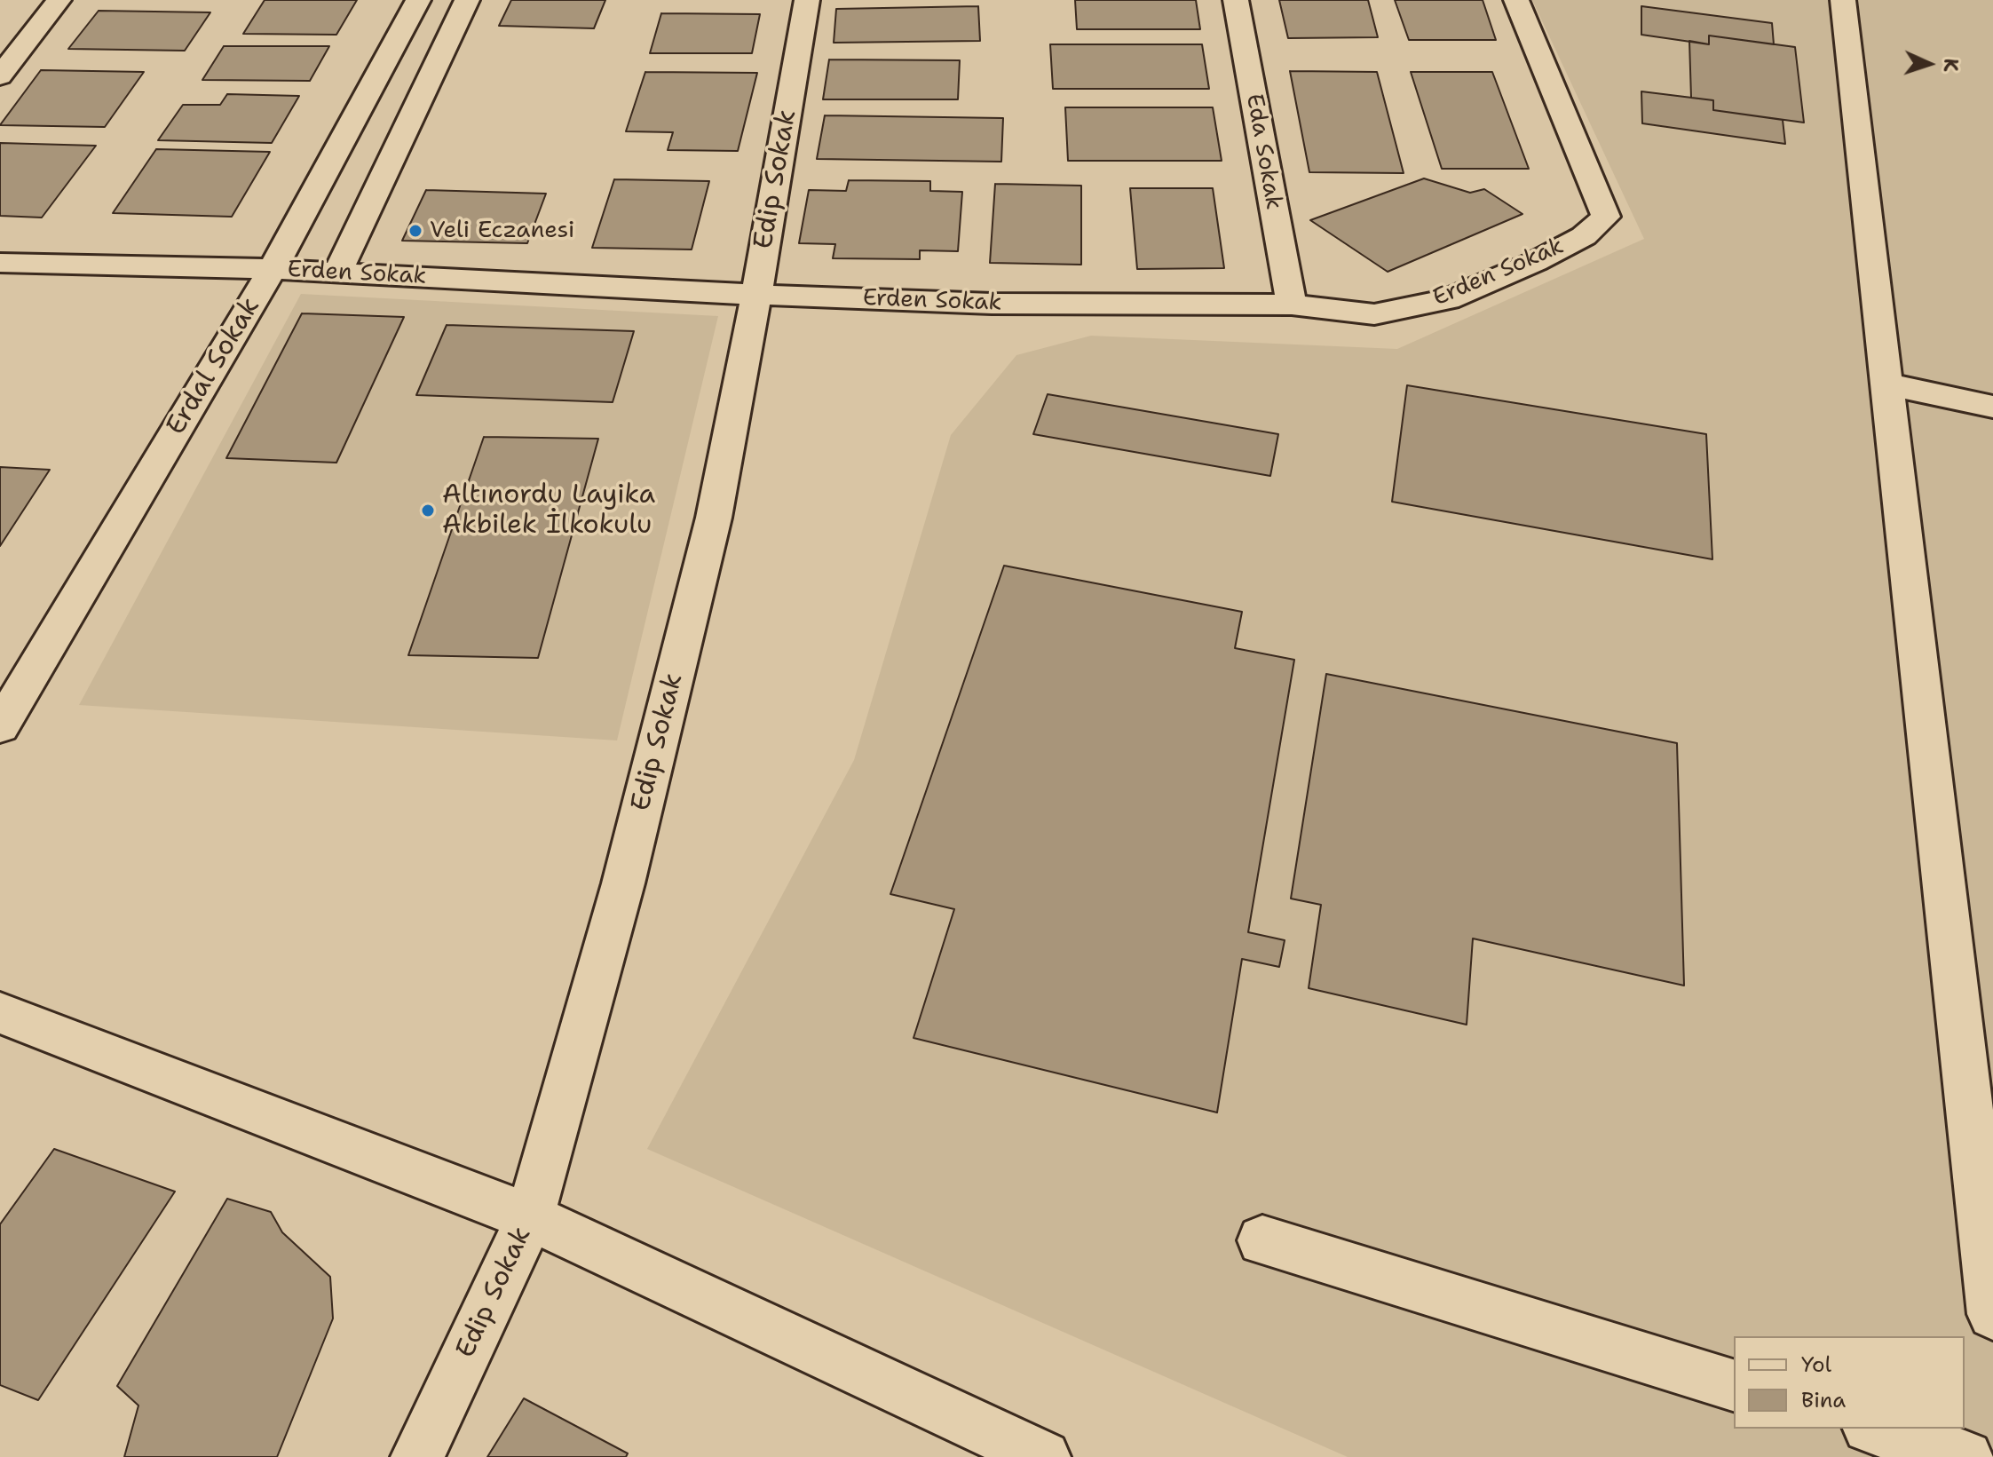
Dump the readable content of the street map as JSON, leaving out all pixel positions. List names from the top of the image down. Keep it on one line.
{"streets":{"street":["Eda Sokak","Edip Sokak","Erden Sokak","Erdal Sokak"]},"crossings":[["Eda Sokak","Erden Sokak"],["Edip Sokak","Erden Sokak"],["Erden Sokak","Erdal Sokak"]],"places":["Veli Eczanesi","Altınordu Layika Akbilek İlkokulu"],"legend":["Yol","Bina"],"north":"right"}
